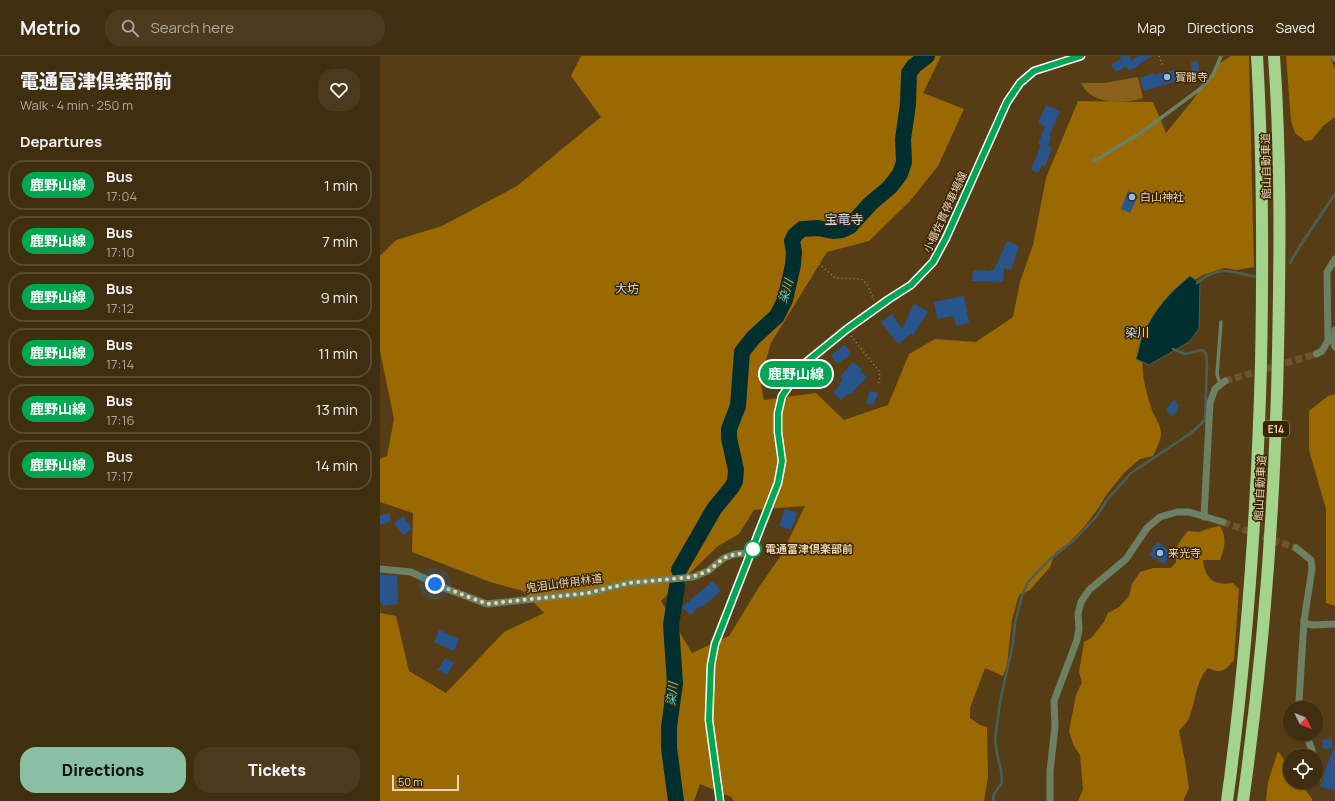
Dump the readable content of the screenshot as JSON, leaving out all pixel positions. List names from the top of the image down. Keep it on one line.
{"streets":{"highway":["館山自動車道","E14"],"main road":["小櫃佐貫停車場線"],"street":["鬼泪山併用林道"]},"crossings":[["小櫃佐貫停車場線","鬼泪山併用林道"]],"districts":["宝竜寺","大坊","染川"],"water":["染川"],"places":["寳龍寺","白山神社","電通富津倶楽部前","来光寺"],"lines":["bus line 鹿野山線"],"scale_bar":"50 m","north":"bottom right","page":{"header":"Metrio","search":"Search here","nav":["Map","Directions","Saved"],"heading":[["電通富津倶楽部前","Walk · 4 min · 250 m"],"Departures"],"on_map":"鹿野山線","list":[{"mark":"鹿野山線","name":"Bus","note":"17:04","value":"1 min"},{"mark":"鹿野山線","name":"Bus","note":"17:10","value":"7 min"},{"mark":"鹿野山線","name":"Bus","note":"17:12","value":"9 min"},{"mark":"鹿野山線","name":"Bus","note":"17:14","value":"11 min"},{"mark":"鹿野山線","name":"Bus","note":"17:16","value":"13 min"},{"mark":"鹿野山線","name":"Bus","note":"17:17","value":"14 min"}],"buttons":["Directions","Tickets"],"scale":"50 m"}}
